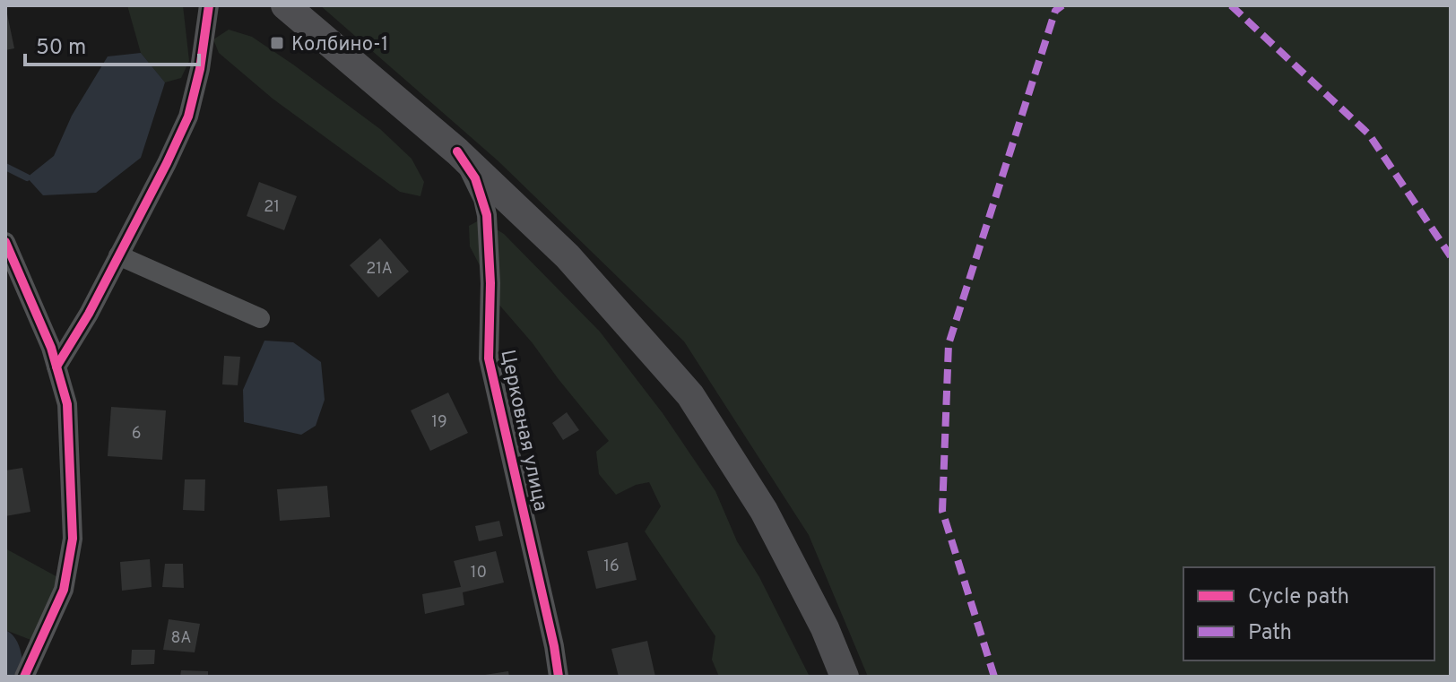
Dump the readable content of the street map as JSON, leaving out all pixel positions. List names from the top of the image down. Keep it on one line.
{"streets":{"street":["Церковная улица"]},"places":{"transit":["Колбино-1"]},"house_numbers":["21","21А","19","6","16","10","8А"],"legend":["Cycle path","Path"],"scale_bar":"50 m"}
